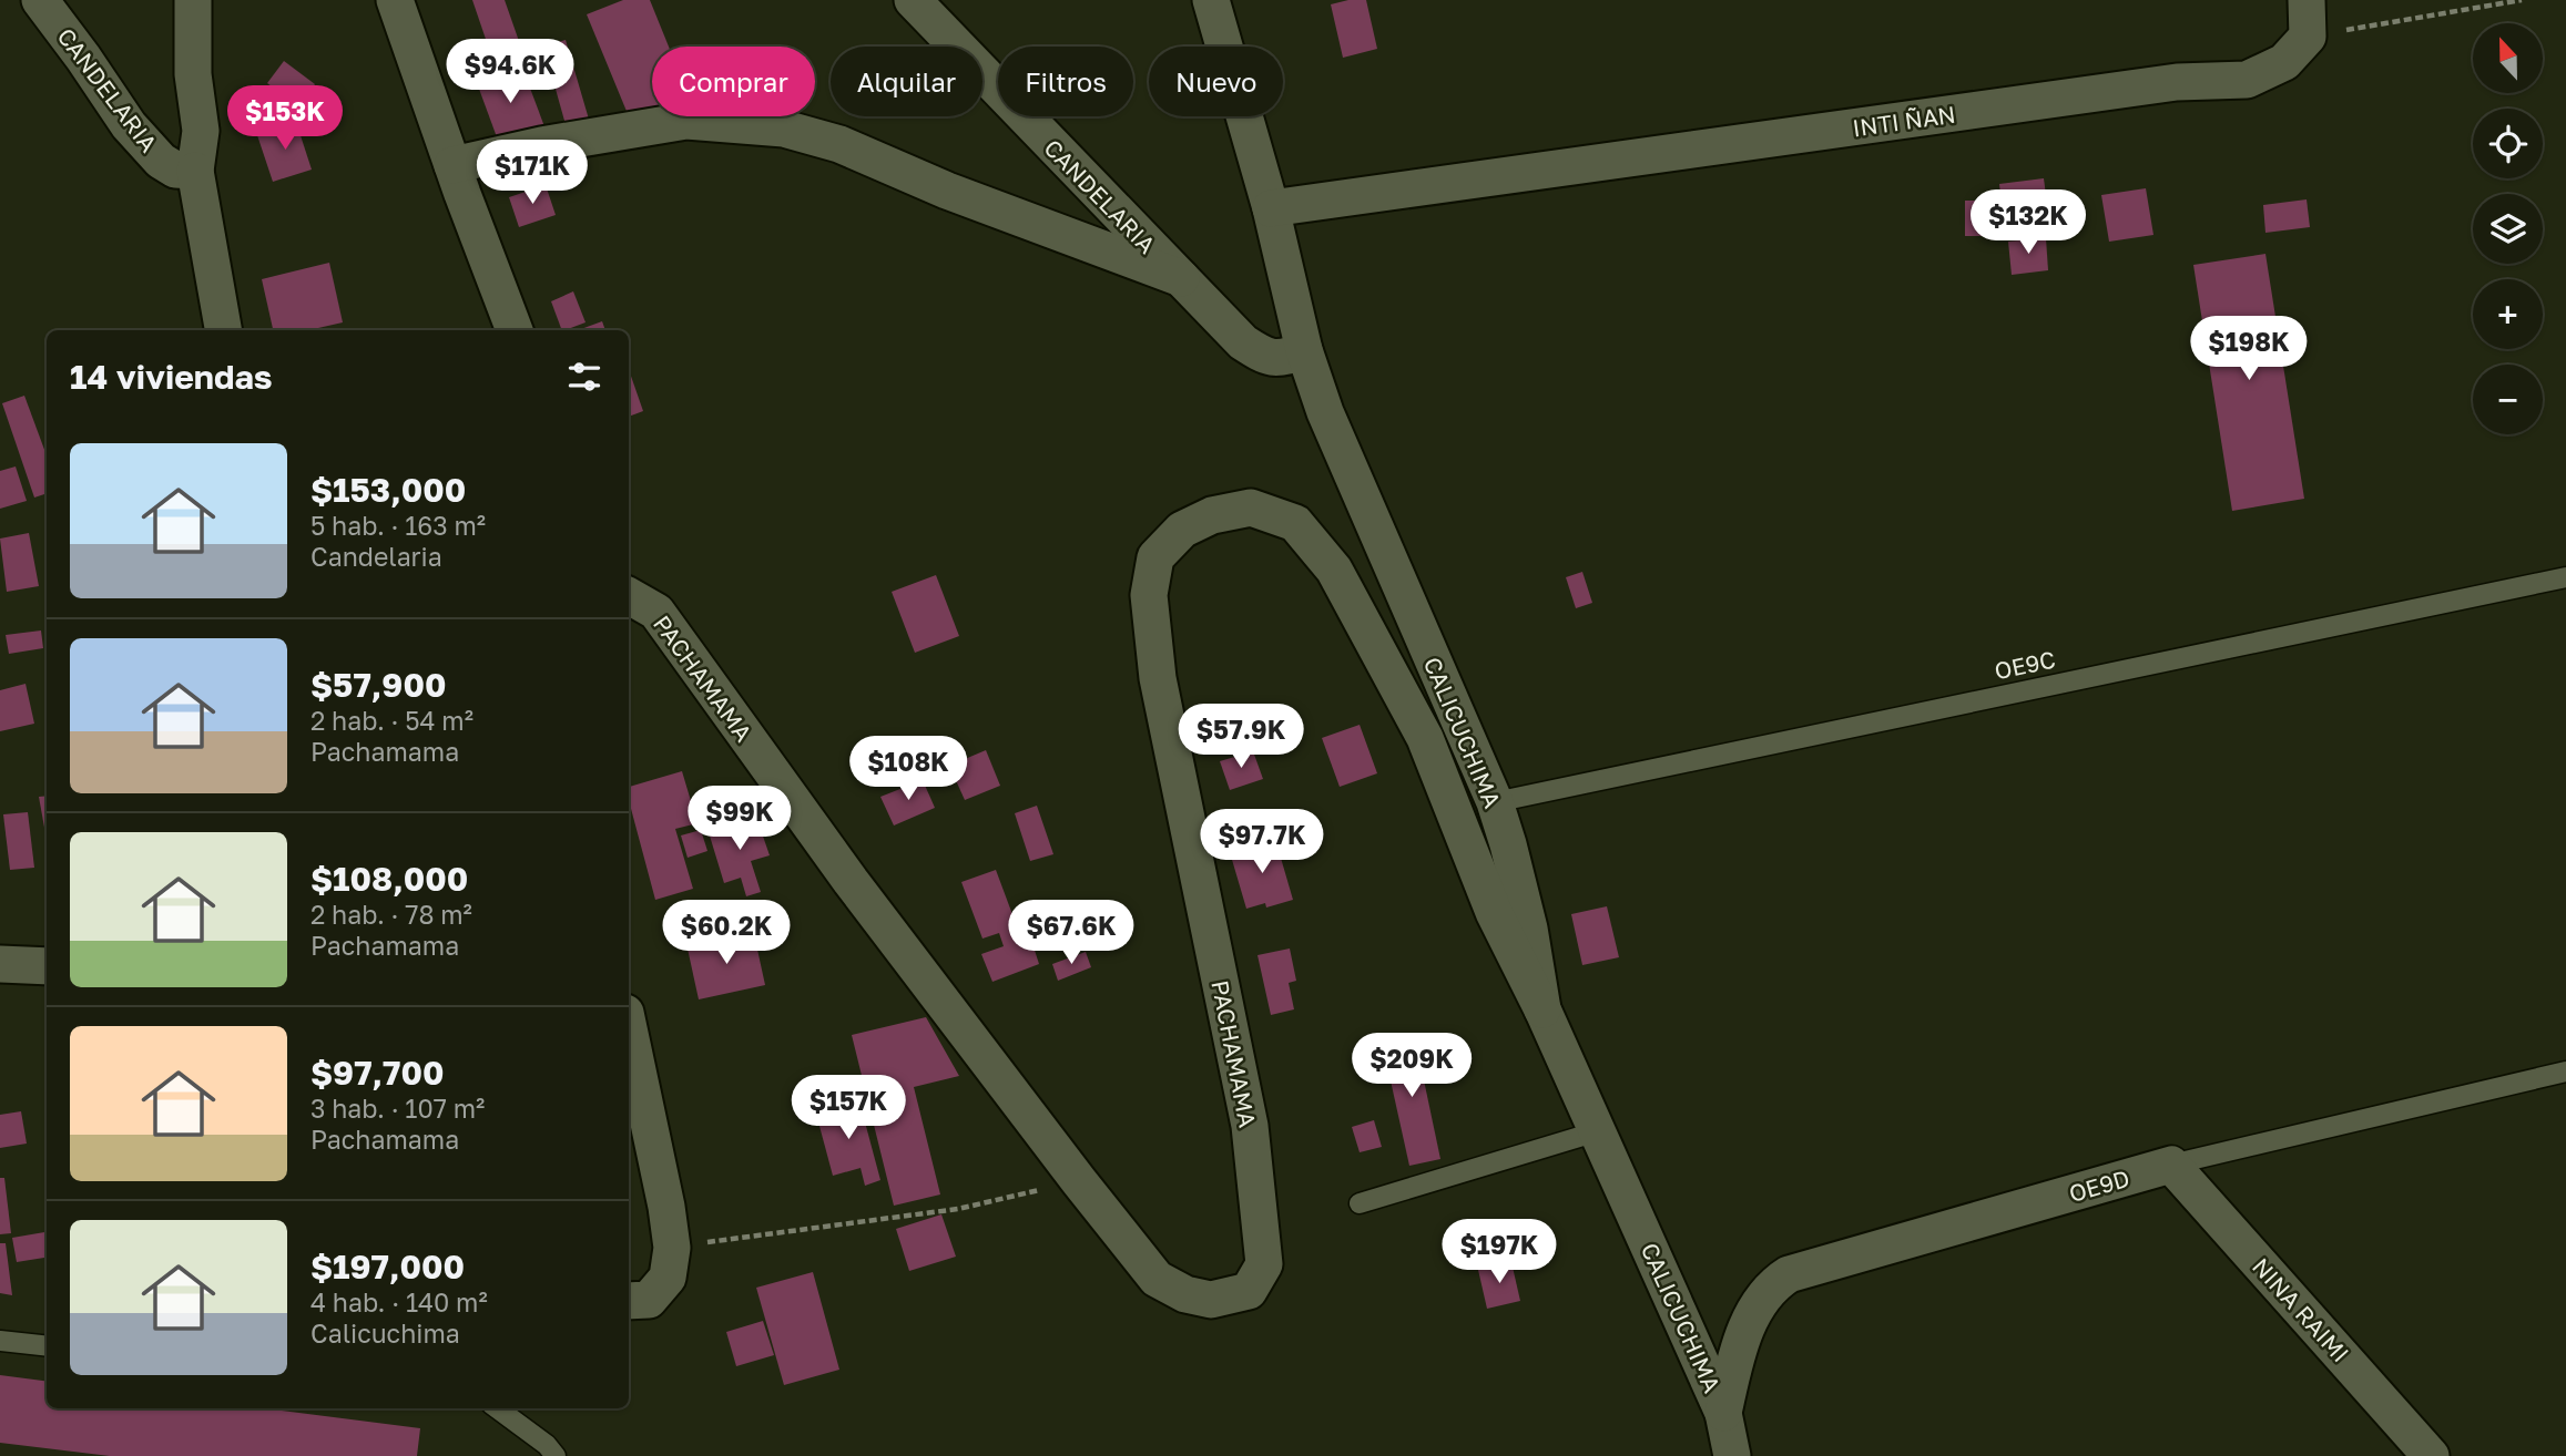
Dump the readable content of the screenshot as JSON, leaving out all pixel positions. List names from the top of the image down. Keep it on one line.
{"streets":{"street":["CANDELARIA","INTI ÑAN","PACHAMAMA","CALICUCHIMA","OE9D","NINA RAIMI"],"lane":["OE9C"]},"crossings":[["CANDELARIA","CALICUCHIMA"],["INTI ÑAN","CALICUCHIMA"],["OE9C","CALICUCHIMA"],["PACHAMAMA","CALICUCHIMA"],["CALICUCHIMA","OE9D"],["OE9D","NINA RAIMI"]],"north":"top","page":{"map_buttons":["+","−"],"price":["$94.6K","$153K","$171K","$132K","$198K","$57.9K","$108K","$99K","$97.7K","$60.2K","$67.6K","$209K","$157K","$197K"],"chip":["Comprar","Alquilar","Filtros","Nuevo"],"heading":"14 viviendas","list":[{"name":"$153,000","note":"5 hab. · 163 m² · Candelaria"},{"name":"$57,900","note":"2 hab. · 54 m² · Pachamama"},{"name":"$108,000","note":"2 hab. · 78 m² · Pachamama"},{"name":"$97,700","note":"3 hab. · 107 m² · Pachamama"},{"name":"$197,000","note":"4 hab. · 140 m² · Calicuchima"}]}}
